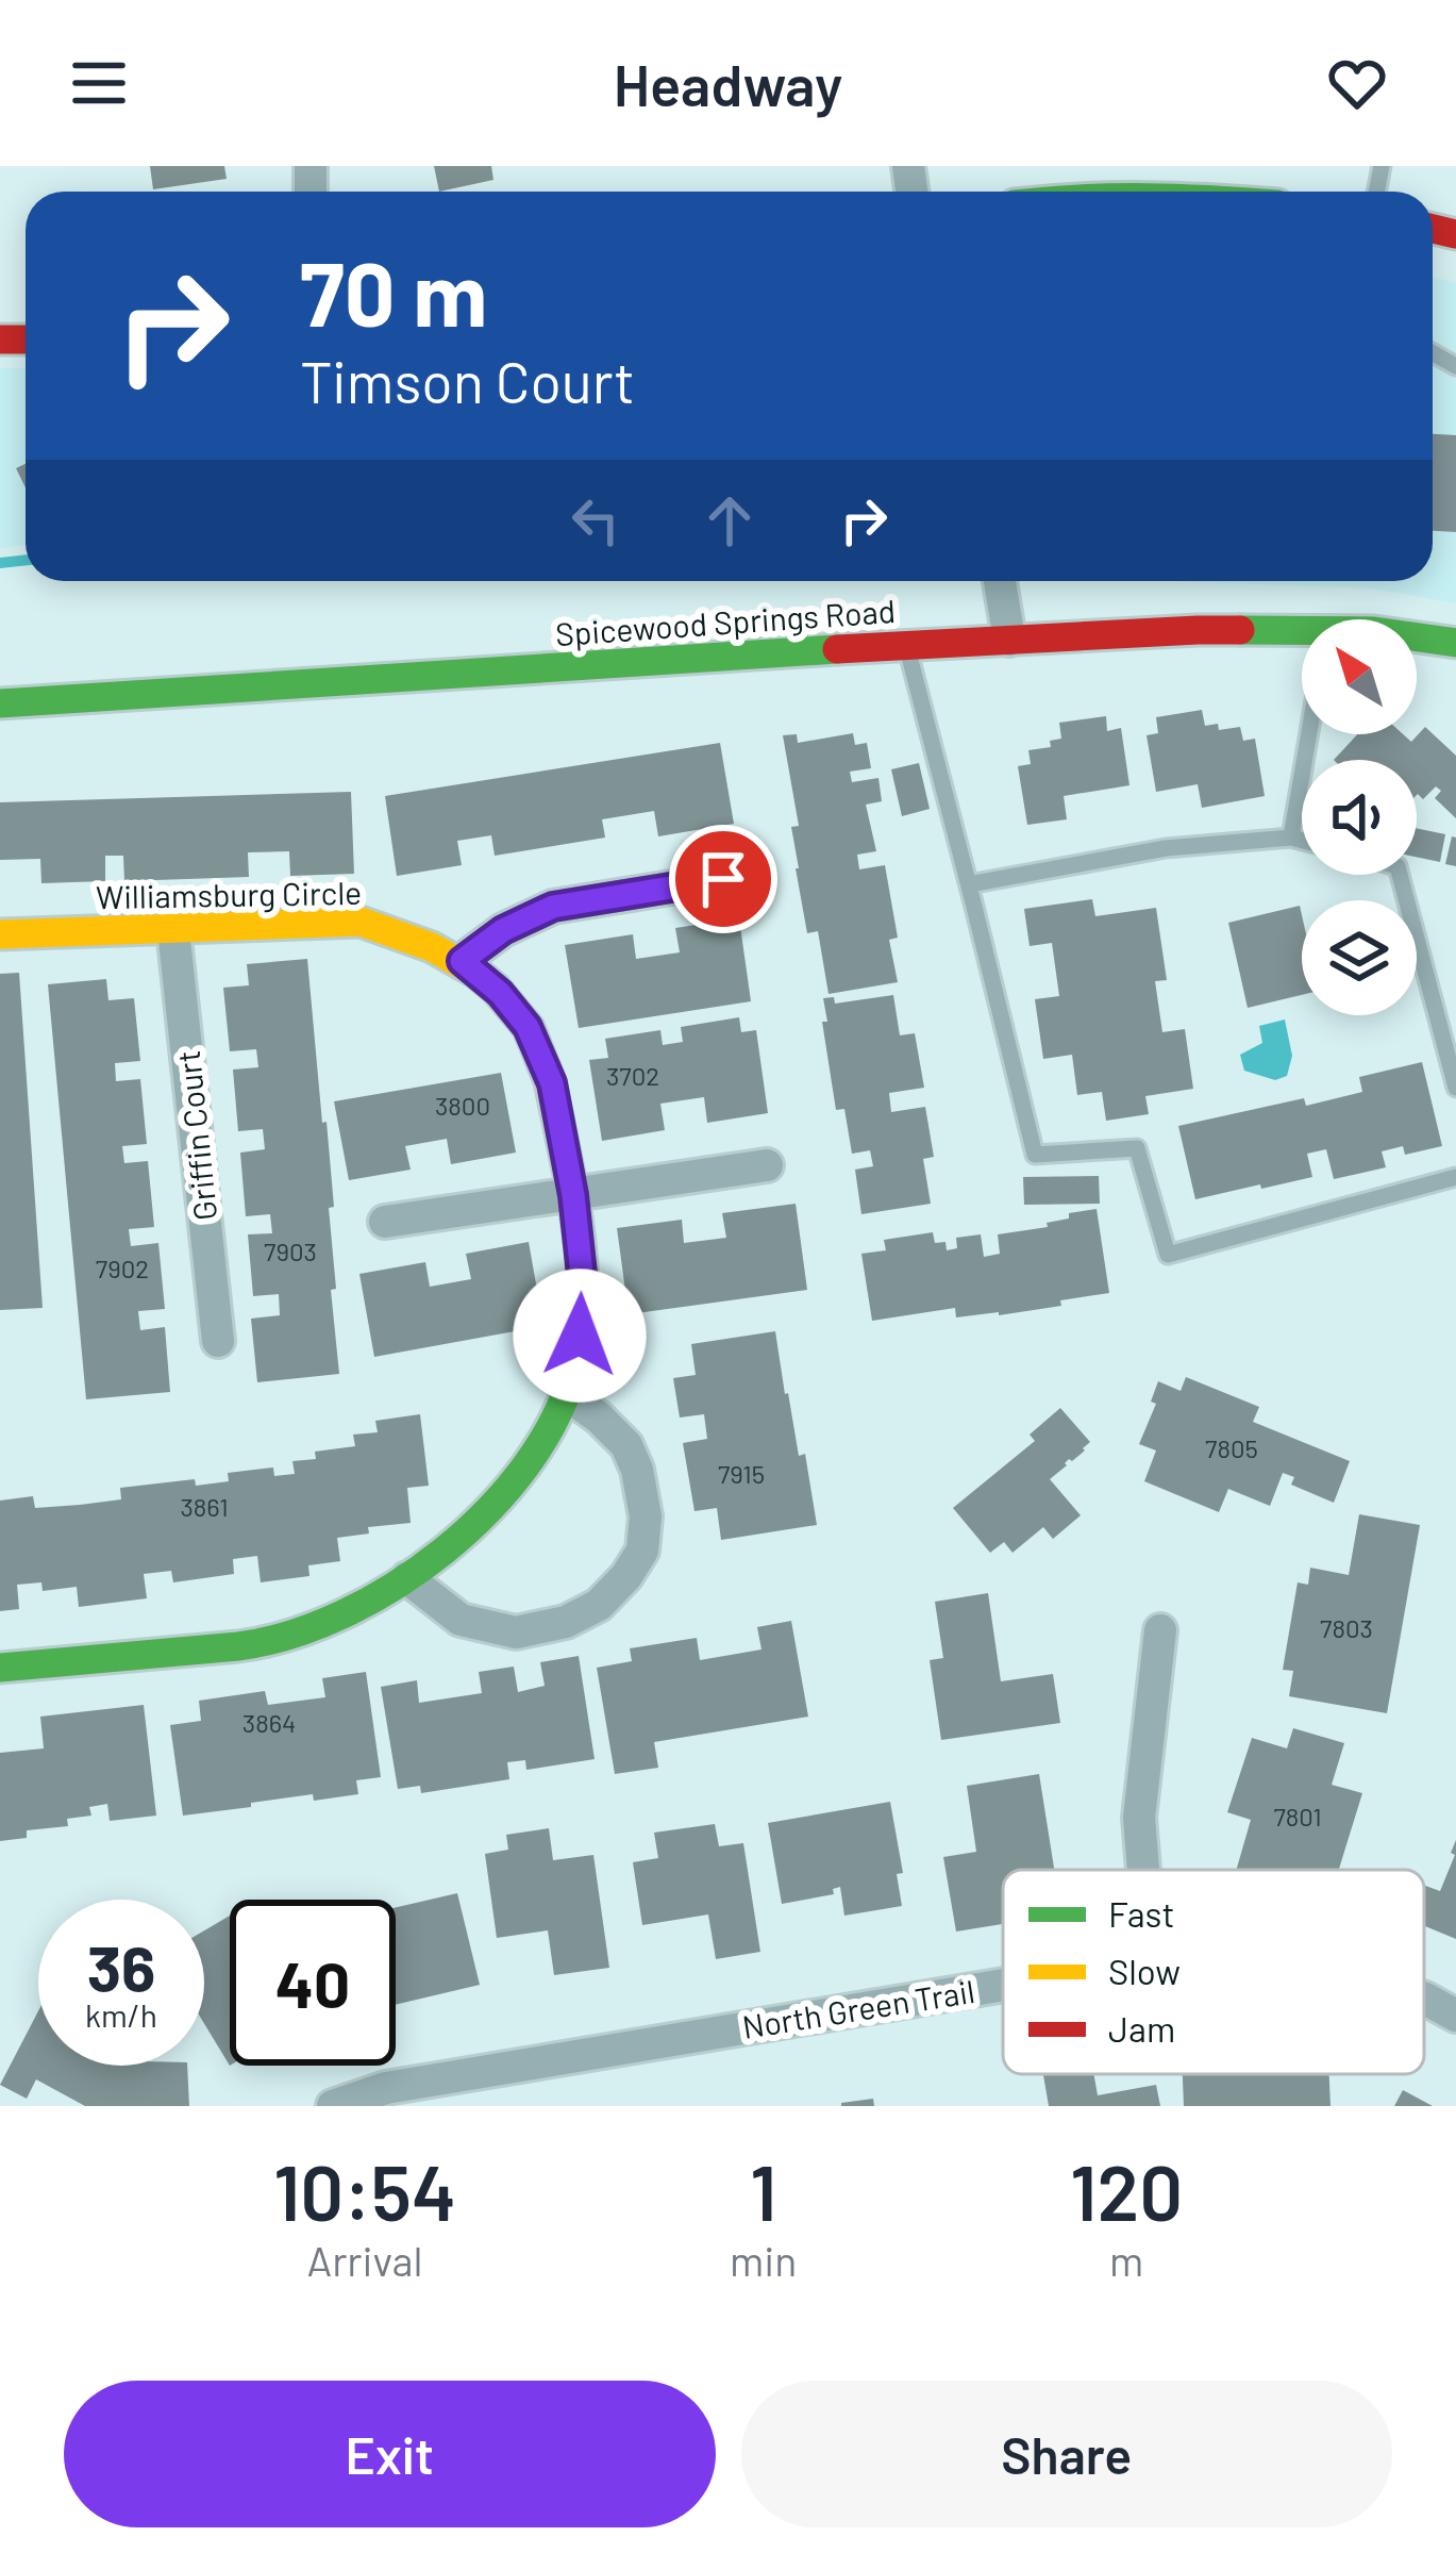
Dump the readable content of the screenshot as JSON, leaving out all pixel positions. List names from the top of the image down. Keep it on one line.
{"streets":{"main road":["Spicewood Springs Road","Williamsburg Circle"],"street":["Griffin Court","North Green Trail"]},"crossings":[["Williamsburg Circle","Griffin Court"]],"house_numbers":["3702","3800","7903","7902","7805","7915","3861","7803","3864","7801"],"legend":["Fast","Slow","Jam"],"north":"top left","page":{"header":"Headway","turn":["70 m","Timson Court"],"speed":"36 km/h","limit":"40","eta":["10:54","Arrival","1","min","120","m"],"buttons":["Exit","Share"]}}
